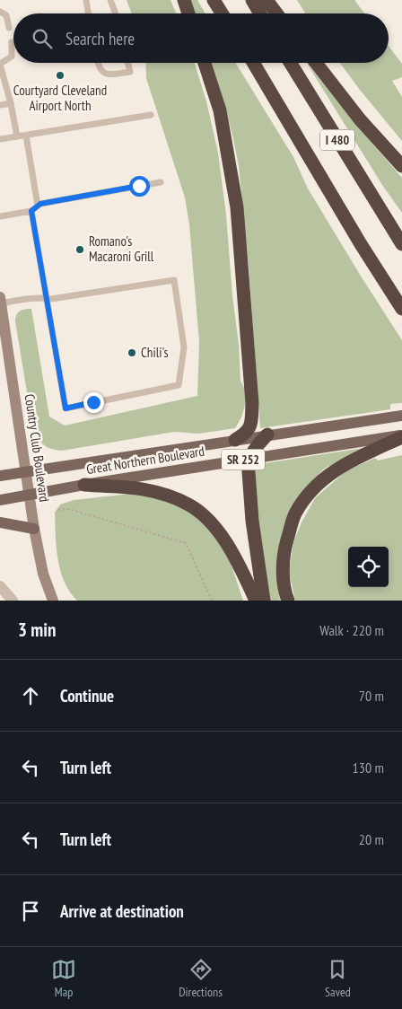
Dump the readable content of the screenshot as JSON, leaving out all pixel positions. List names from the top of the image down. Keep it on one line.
{"streets":{"highway":["I 480"],"main road":["SR 252","Great Northern Boulevard"],"street":["Country Club Boulevard"]},"crossings":[["Country Club Boulevard","Great Northern Boulevard"]],"places":["Courtyard Cleveland Airport North","Romano's Macaroni Grill","Chili's"],"page":{"search":"Search here","heading":["3 min","Walk · 220 m"],"list":[["Continue","70 m"],["Turn left","130 m"],["Turn left","20 m"],"Arrive at destination"],"nav":["Map","Directions","Saved"]}}
